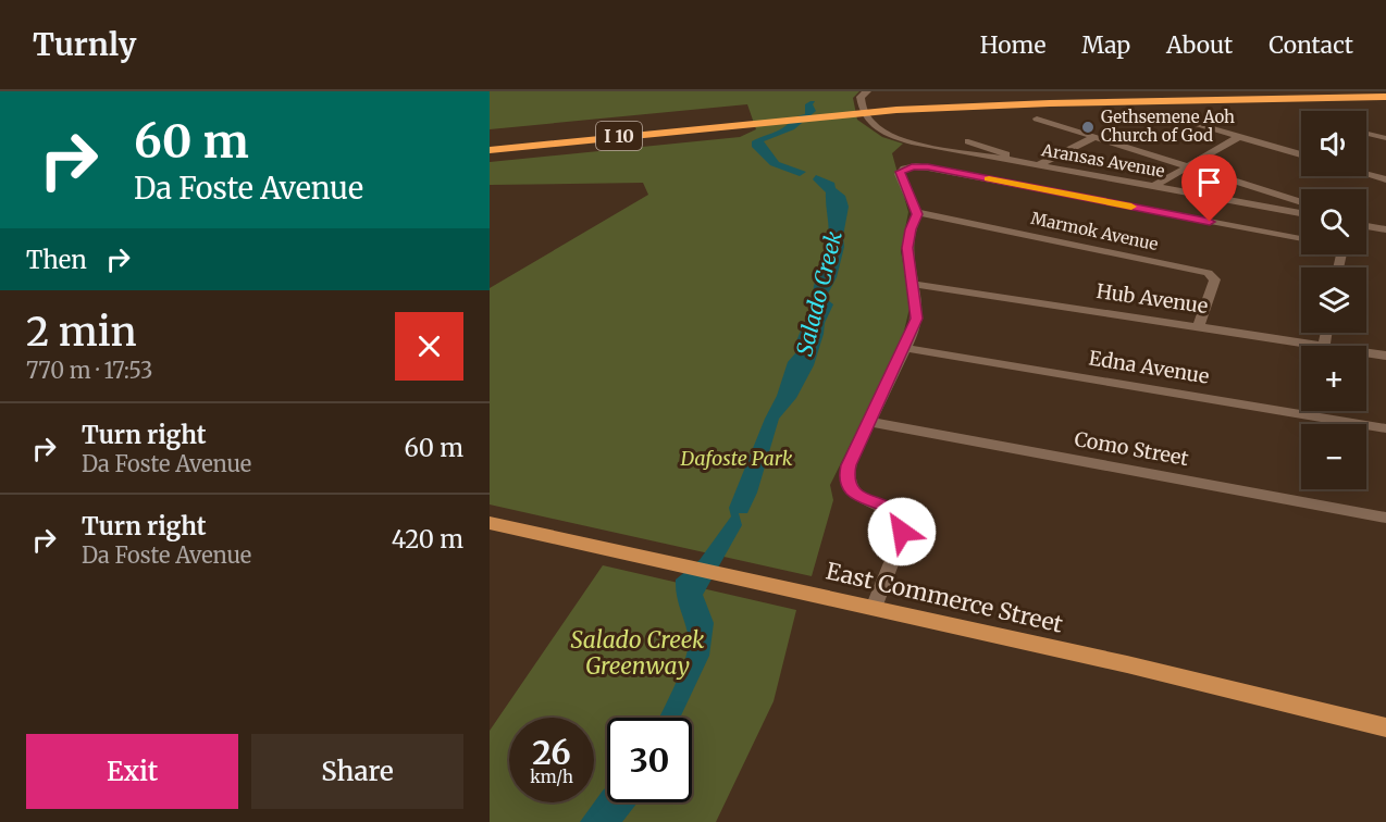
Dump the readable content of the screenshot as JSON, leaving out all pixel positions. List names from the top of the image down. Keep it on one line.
{"streets":{"highway":["I 10"],"main road":["East Commerce Street"],"street":["Aransas Avenue","Marmok Avenue","Hub Avenue","Edna Avenue","Como Street"]},"crossings":[["Marmok Avenue","Hub Avenue"]],"water":["Salado Creek"],"parks":["Dafoste Park","Salado Creek Greenway"],"places":["Gethsemene Aoh Church of God"],"page":{"header":"Turnly","nav":["Home","Map","About","Contact"],"turn":["60 m","Da Foste Avenue"],"map_buttons":["+","−"],"then":"Then","heading":["2 min","770 m · 17:53"],"list":[{"name":"Turn right","note":"Da Foste Avenue","value":"60 m"},{"name":"Turn right","note":"Da Foste Avenue","value":"420 m"}],"speed":"26 km/h","limit":"30","buttons":["Exit","Share"]}}
